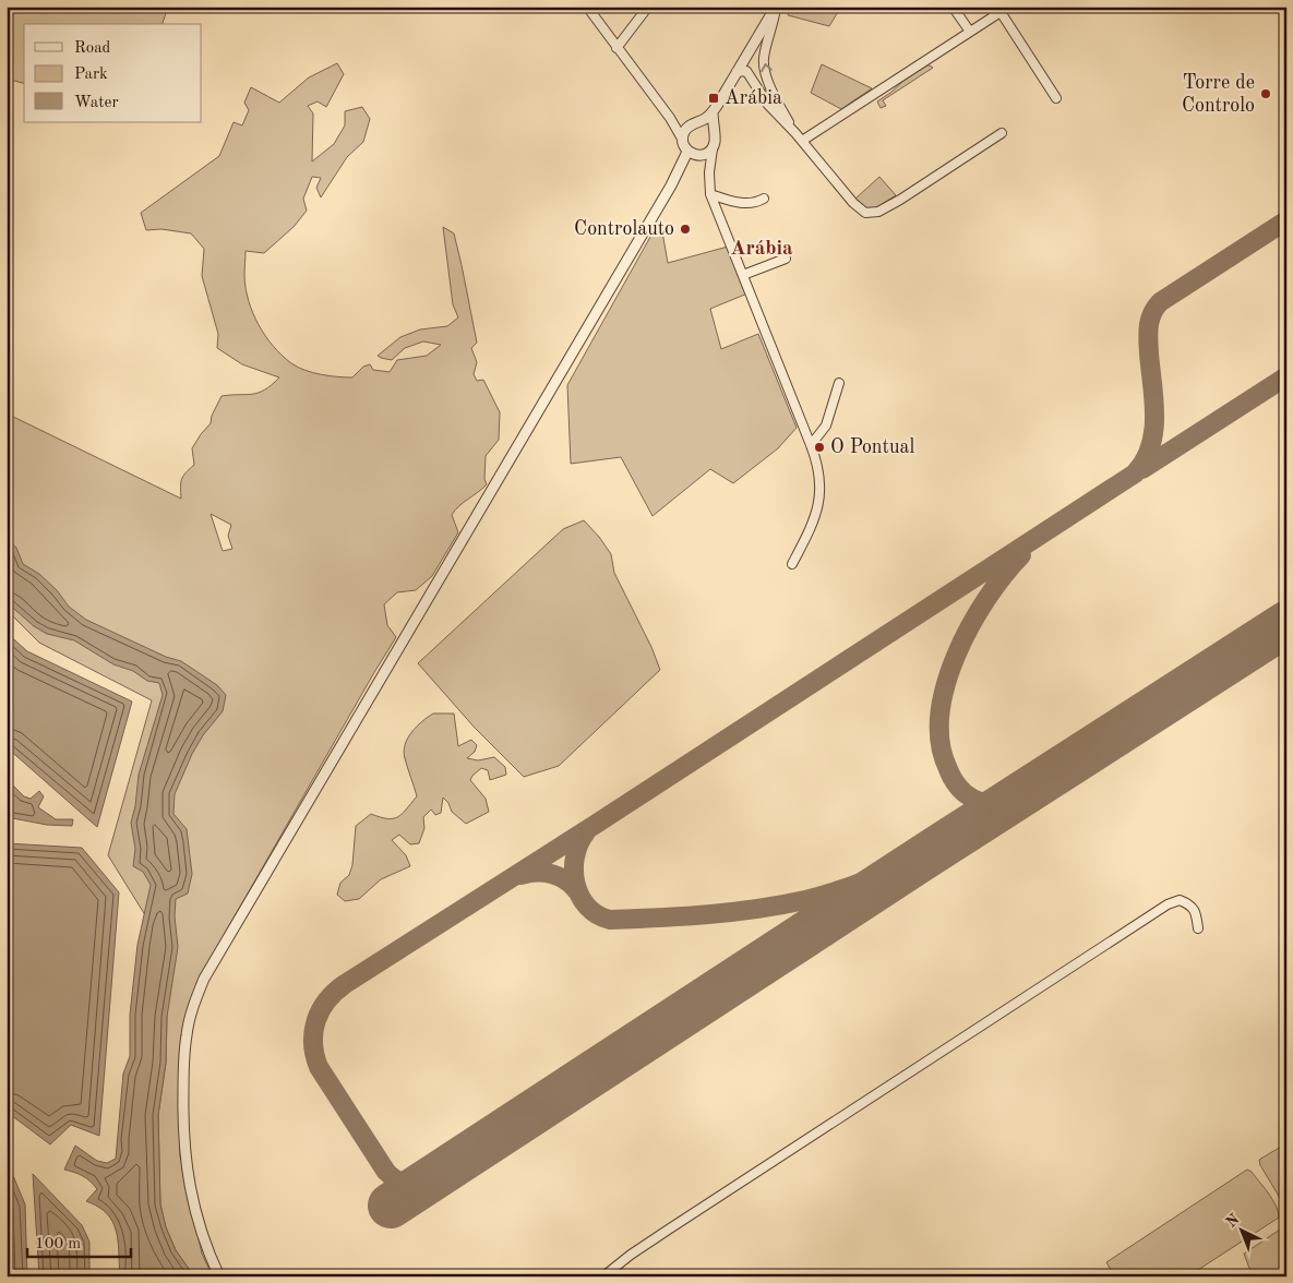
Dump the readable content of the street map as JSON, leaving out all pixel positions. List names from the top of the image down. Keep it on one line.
{"districts":["Arábia"],"places":{"other":["Torre de Controlo","Controlauto","O Pontual"],"transit":["Arábia"]},"legend":["Road","Park","Water"],"scale_bar":"100 m","north":"top left"}
